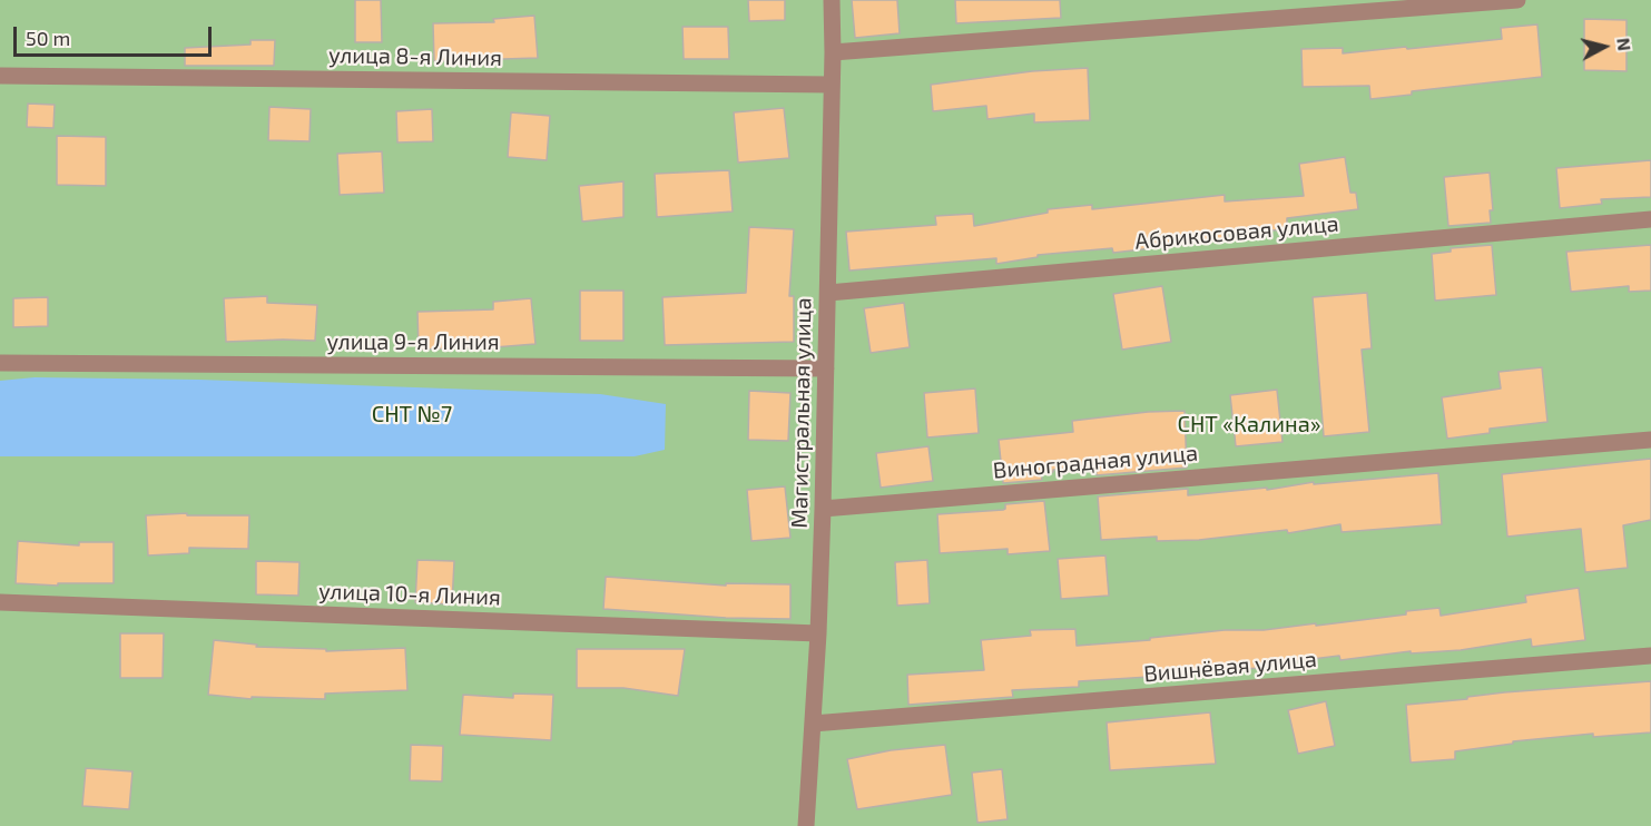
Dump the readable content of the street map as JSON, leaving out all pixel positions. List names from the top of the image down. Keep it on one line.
{"streets":{"street":["улица 8-я Линия","Абрикосовая улица","улица 9-я Линия","Магистральная улица","Виноградная улица","улица 10-я Линия","Вишнёвая улица"]},"crossings":[["улица 8-я Линия","Магистральная улица"],["Абрикосовая улица","Магистральная улица"],["улица 9-я Линия","Магистральная улица"],["Магистральная улица","Виноградная улица"],["Магистральная улица","улица 10-я Линия"],["Магистральная улица","Вишнёвая улица"]],"parks":["СНТ №7","СНТ «Калина»"],"scale_bar":"50 m","north":"right"}
